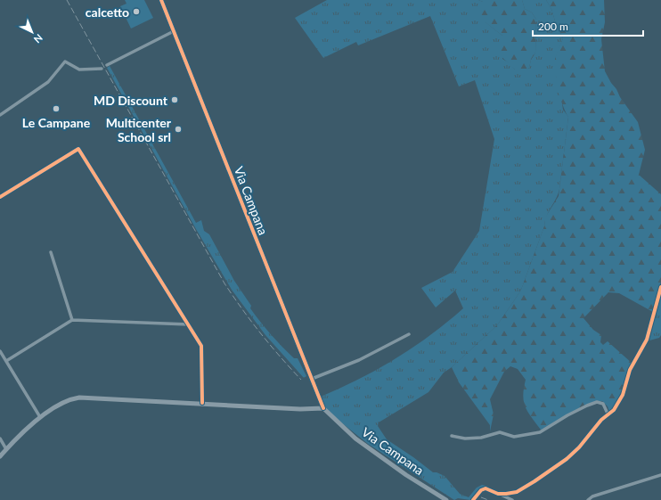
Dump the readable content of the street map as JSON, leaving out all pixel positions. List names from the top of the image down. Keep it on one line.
{"streets":{"main road":["Via Campana"]},"places":["calcetto","MD Discount","Le Campane","Multicenter School srl"],"scale_bar":"200 m","north":"bottom right"}
